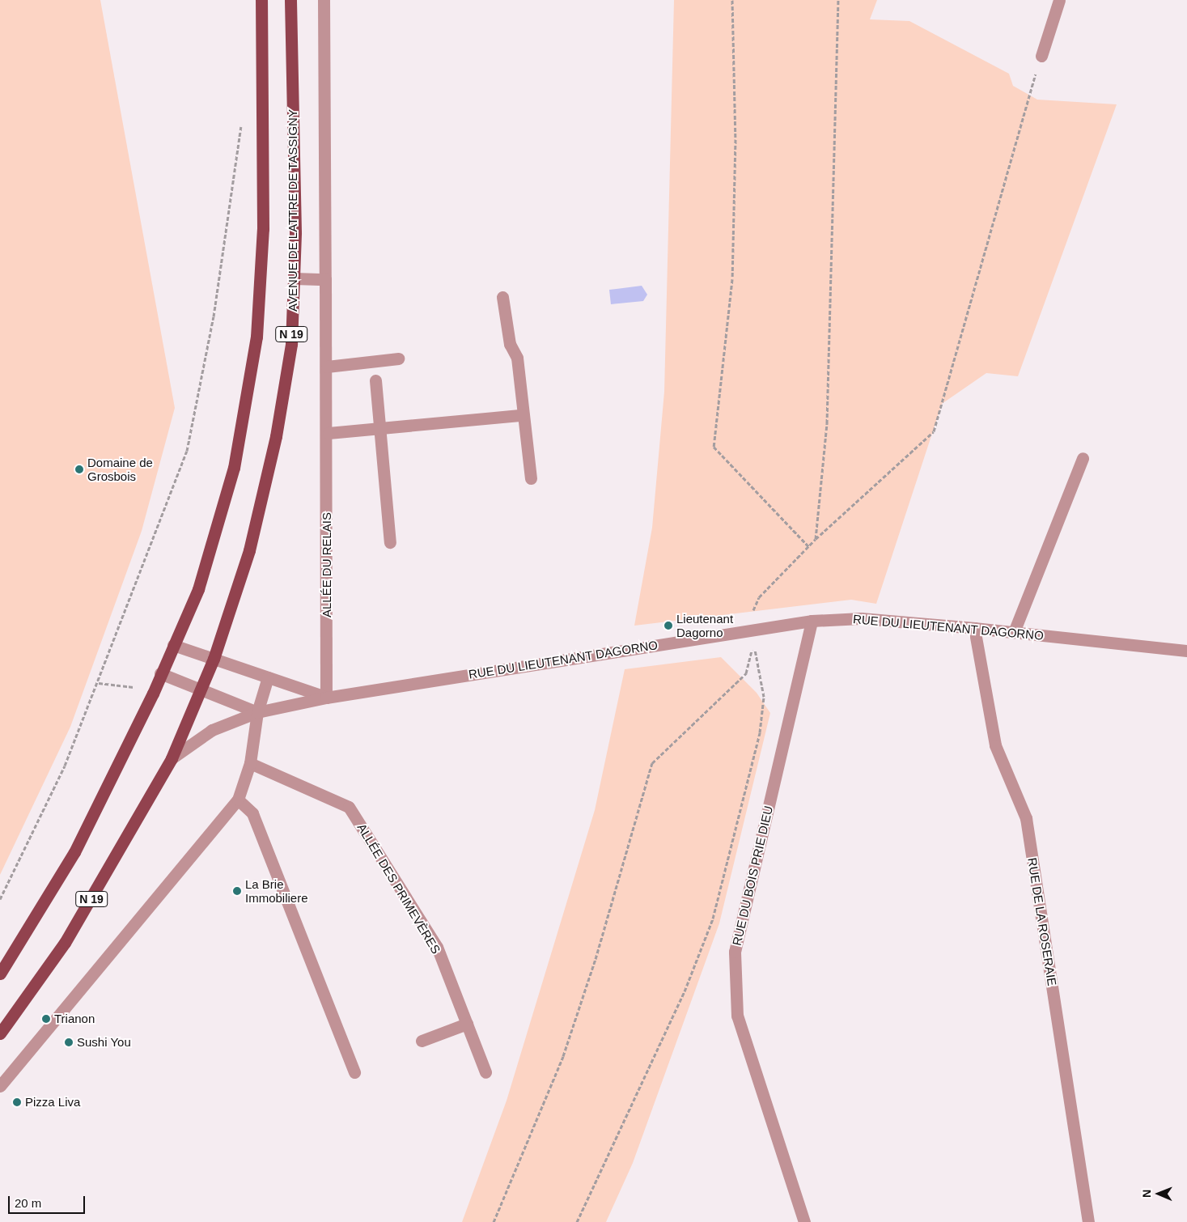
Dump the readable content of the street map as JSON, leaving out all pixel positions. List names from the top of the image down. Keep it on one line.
{"streets":{"main road":["AVENUE DE LATTRE DE TASSIGNY","N 19"],"street":["ALLÉE DU RELAIS","RUE DU LIEUTENANT DAGORNO","RUE DU BOIS PRIE DIEU","ALLÉE DES PRIMEVÈRES","RUE DE LA ROSERAIE"]},"crossings":[["AVENUE DE LATTRE DE TASSIGNY","RUE DU LIEUTENANT DAGORNO"],["ALLÉE DU RELAIS","RUE DU LIEUTENANT DAGORNO"],["RUE DU LIEUTENANT DAGORNO","RUE DU BOIS PRIE DIEU"],["RUE DU LIEUTENANT DAGORNO","RUE DE LA ROSERAIE"]],"places":["Domaine de Grosbois","Lieutenant Dagorno","La Brie Immobiliere","Trianon","Sushi You","Pizza Liva"],"scale_bar":"20 m","north":"left"}
